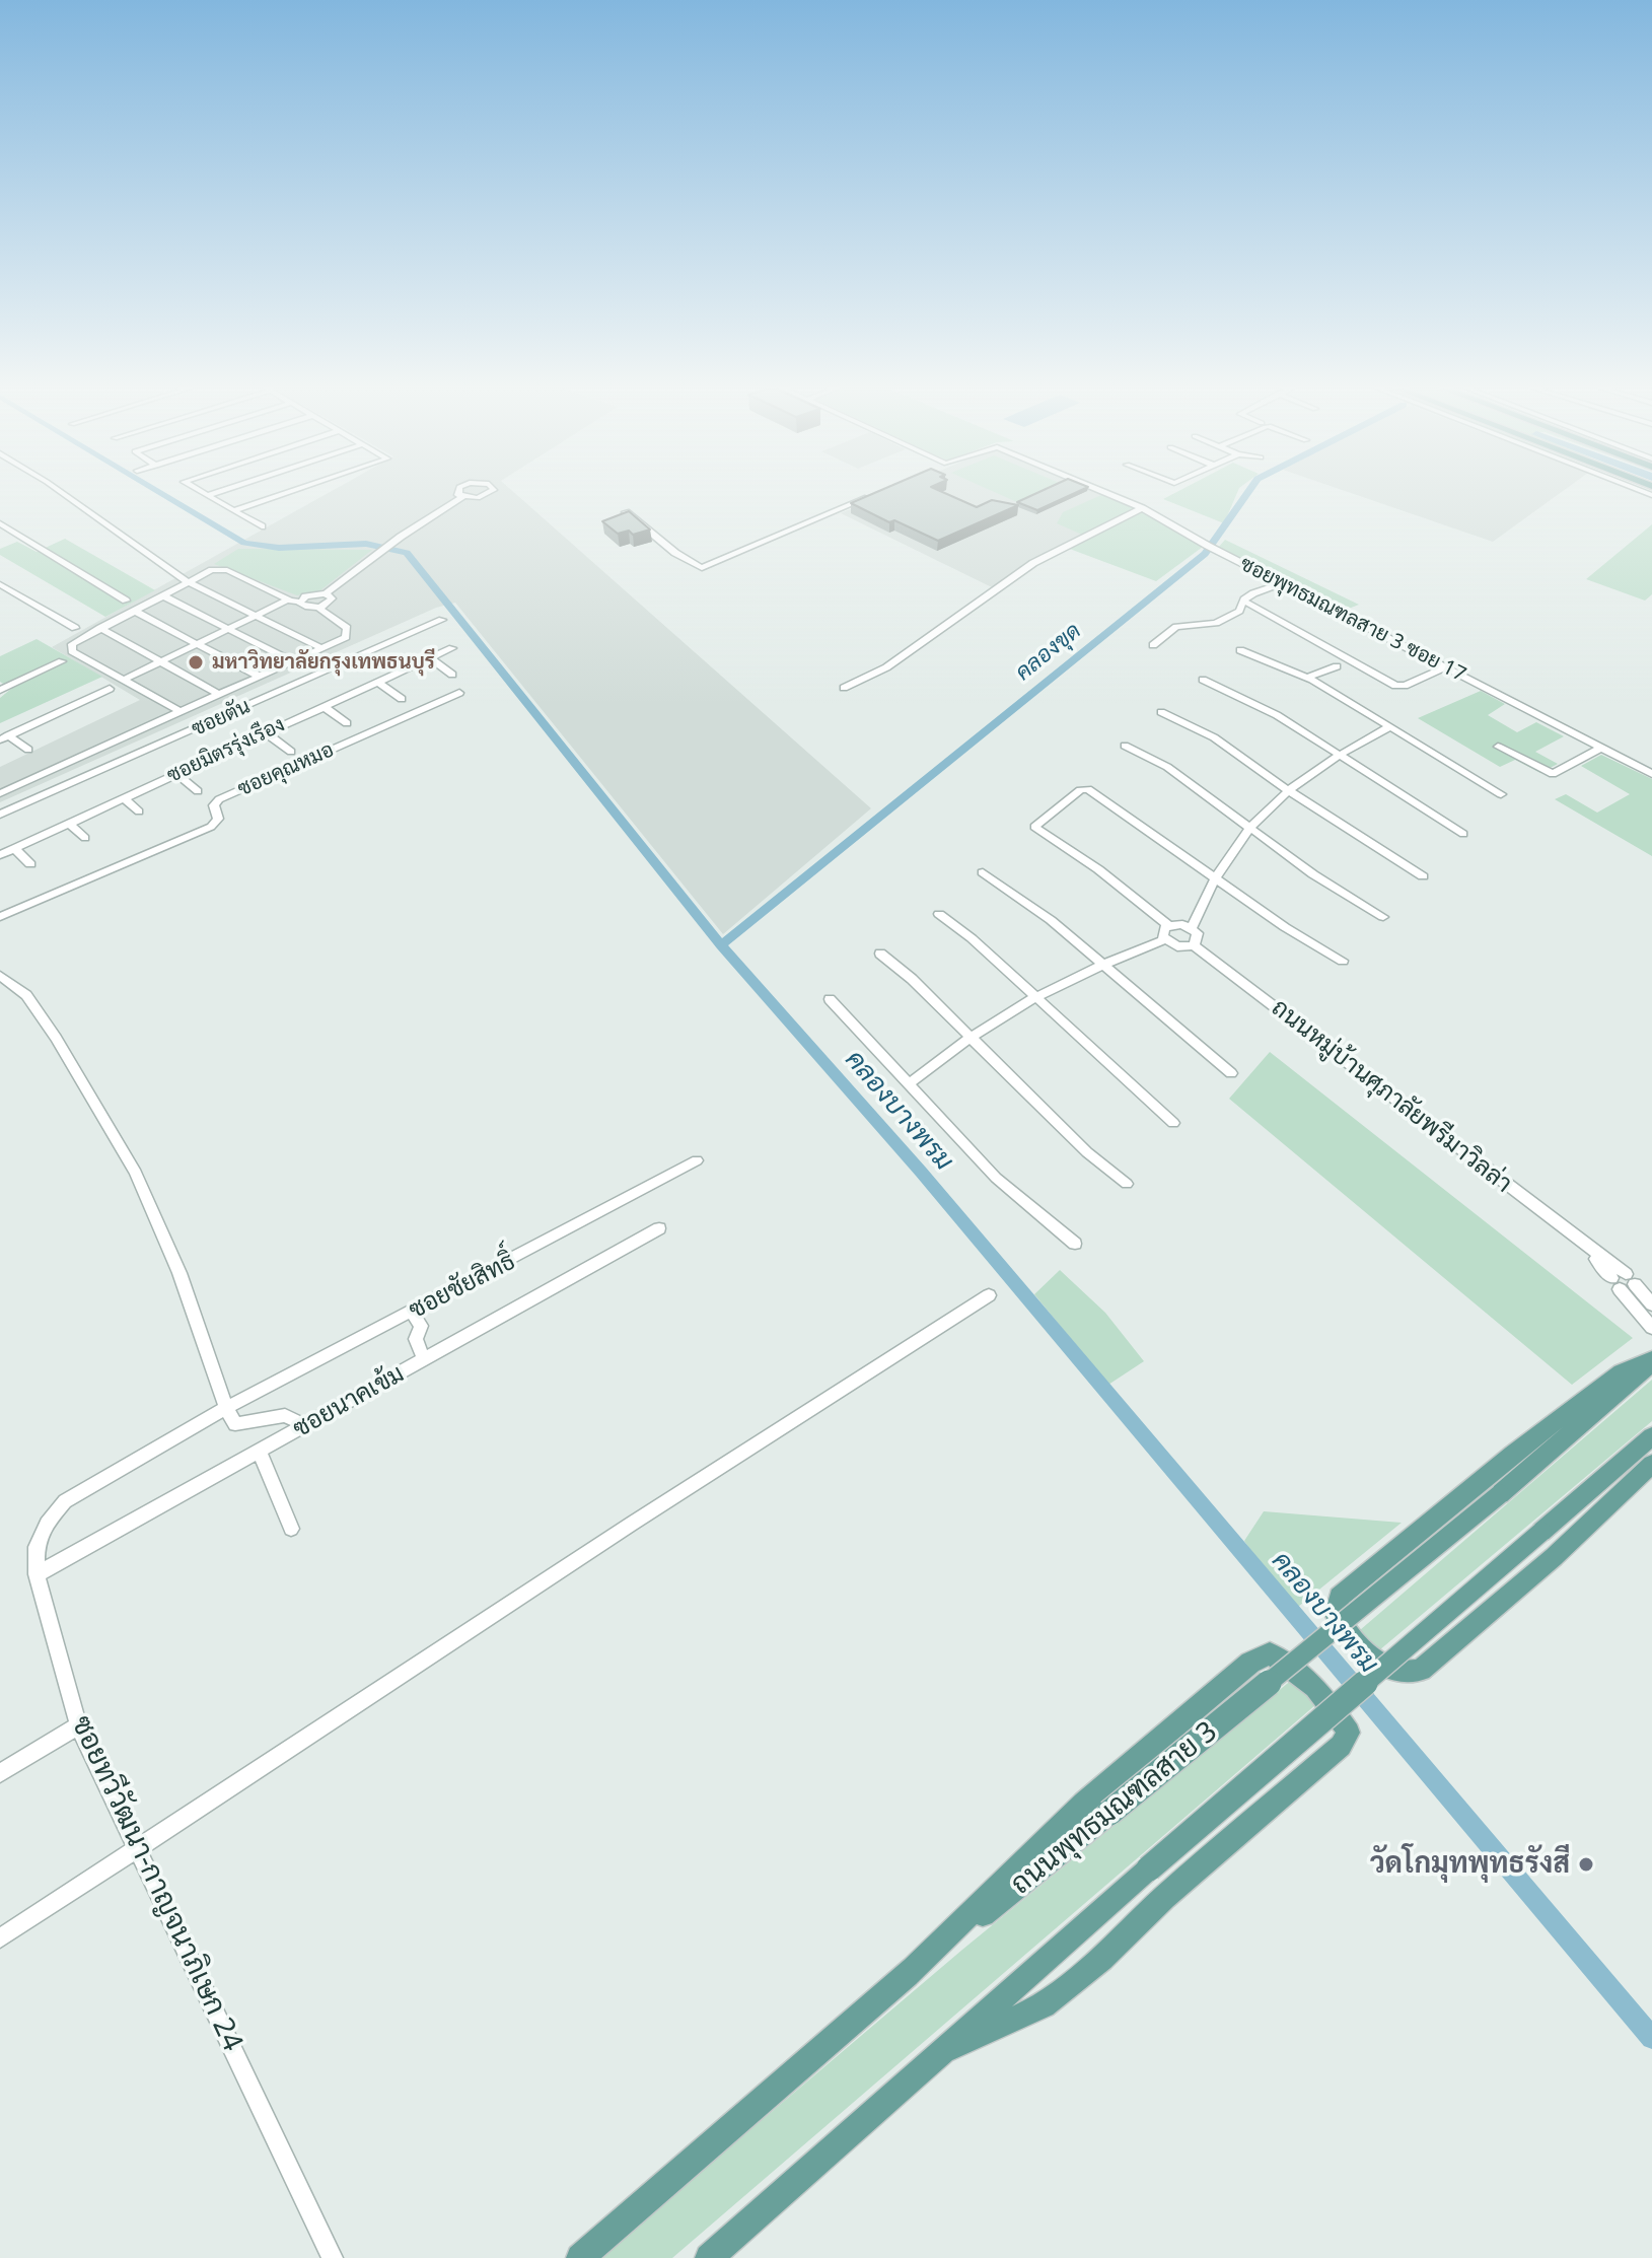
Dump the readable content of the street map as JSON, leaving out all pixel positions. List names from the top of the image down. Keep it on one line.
{"streets":{"main road":["ถนนพุทธมณฑลสาย 3"],"street":["ซอยพุทธมณฑลสาย 3 ซอย 17","ซอยตัน","ซอยมิตรรุ่งเรือง","ซอยคุณหมอ","ถนนหมู่บ้านศุภาลัยพรีมาวิลล่า","ซอยชัยสิทธิ์","ซอยนาคเข้ม","ซอยทวีวัฒนา-กาญจนาภิเษก 24"]},"crossings":[["ซอยชัยสิทธิ์","ซอยทวีวัฒนา-กาญจนาภิเษก 24"],["ซอยนาคเข้ม","ซอยทวีวัฒนา-กาญจนาภิเษก 24"]],"water":["คลองขุด","คลองบางพรม"],"places":["มหาวิทยาลัยกรุงเทพธนบุรี","วัดโกมุทพุทธรังสี"]}
